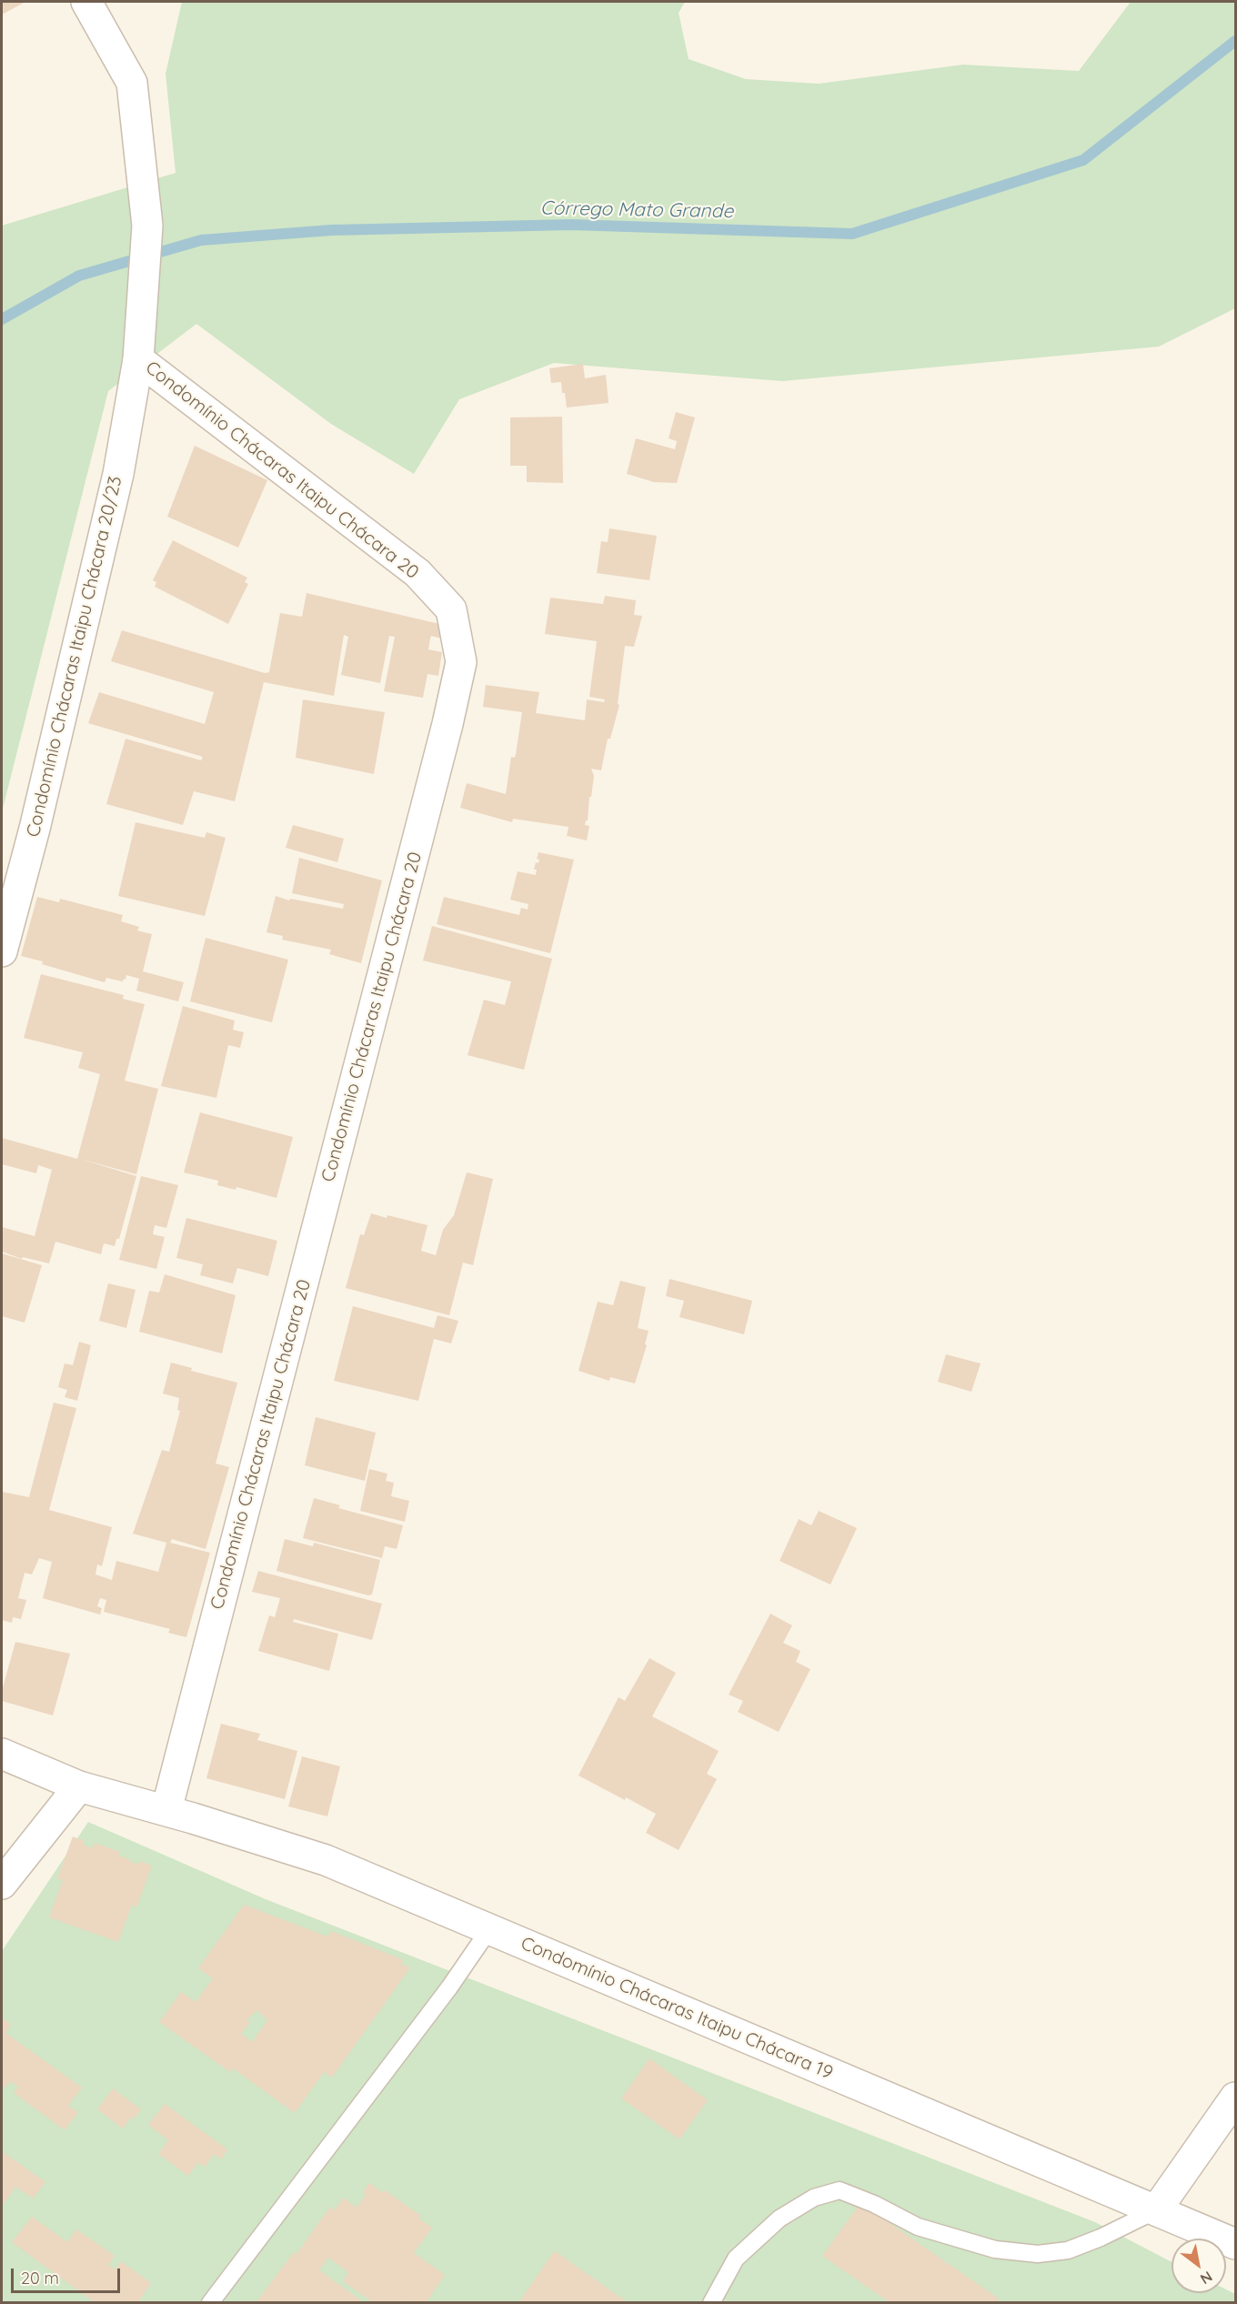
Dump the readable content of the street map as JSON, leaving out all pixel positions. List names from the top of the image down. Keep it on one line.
{"streets":{"street":["Condomínio Chácaras Itaipu Chácara 20","Condomínio Chácaras Itaipu Chácara 20/23","Condomínio Chácaras Itaipu Chácara 19"]},"crossings":[["Condomínio Chácaras Itaipu Chácara 20","Condomínio Chácaras Itaipu Chácara 20/23"],["Condomínio Chácaras Itaipu Chácara 20","Condomínio Chácaras Itaipu Chácara 19"]],"water":["Córrego Mato Grande"],"scale_bar":"20 m","north":"bottom right"}
